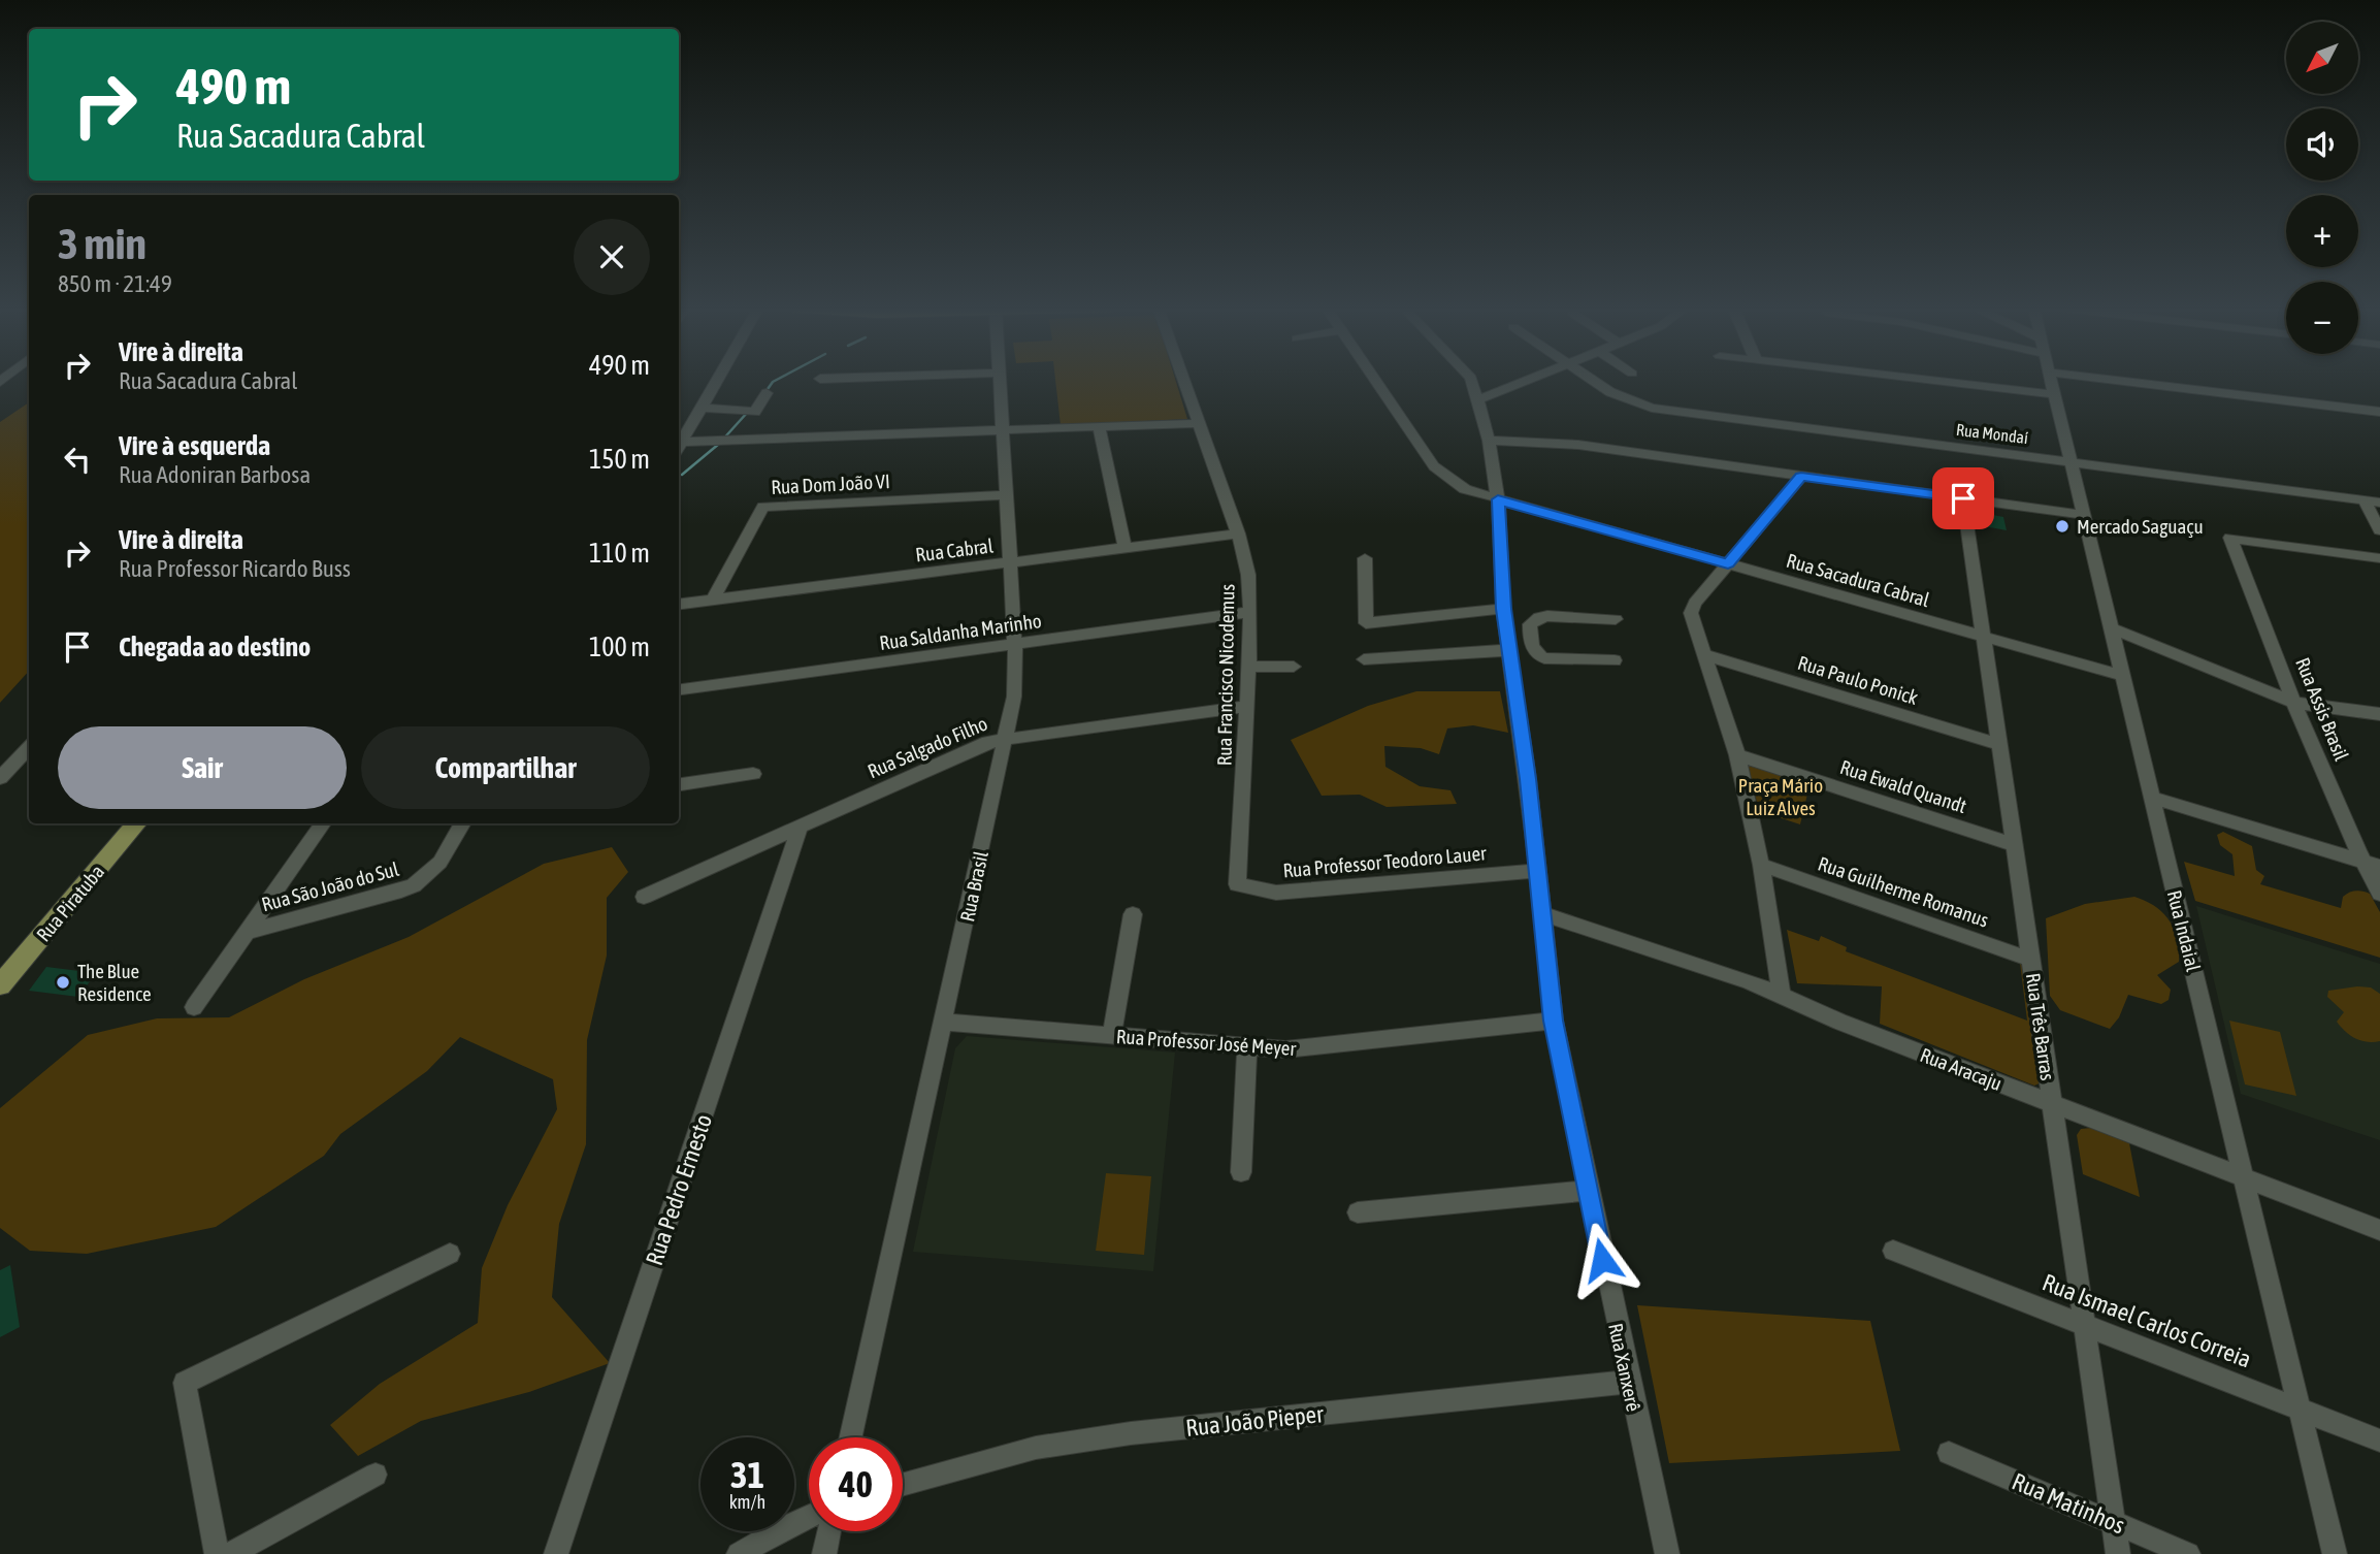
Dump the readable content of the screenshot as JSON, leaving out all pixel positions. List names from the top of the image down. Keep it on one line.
{"streets":{"main road":["Rua Piratuba"],"street":["Rua Mondaí","Rua Dom João VI","Rua Cabral","Rua Sacadura Cabral","Rua Saldanha Marinho","Rua Francisco Nicodemus","Rua Paulo Ponick","Rua Assis Brasil","Rua Salgado Filho","Rua Ewald Quandt","Rua Professor Teodoro Lauer","Rua São João do Sul","Rua Brasil","Rua Guilherme Romanus","Rua Indaial","Rua Três Barras","Rua Professor José Meyer","Rua Aracaju","Rua Pedro Ernesto","Rua Ismael Carlos Correia","Rua Xanxerê","Rua João Pieper","Rua Matinhos"]},"crossings":[["Rua Mondaí","Rua Indaial"],["Rua Dom João VI","Rua Cabral"],["Rua Dom João VI","Rua Brasil"],["Rua Cabral","Rua Francisco Nicodemus"],["Rua Cabral","Rua Brasil"],["Rua Sacadura Cabral","Rua Indaial"],["Rua Sacadura Cabral","Rua Três Barras"],["Rua Sacadura Cabral","Rua Xanxerê"],["Rua Saldanha Marinho","Rua Francisco Nicodemus"],["Rua Saldanha Marinho","Rua Brasil"],["Rua Francisco Nicodemus","Rua Salgado Filho"],["Rua Francisco Nicodemus","Rua Professor Teodoro Lauer"],["Rua Paulo Ponick","Rua Três Barras"],["Rua Salgado Filho","Rua Brasil"],["Rua Salgado Filho","Rua Pedro Ernesto"],["Rua Ewald Quandt","Rua Três Barras"],["Rua Professor Teodoro Lauer","Rua Xanxerê"],["Rua Brasil","Rua Professor José Meyer"],["Rua Guilherme Romanus","Rua Três Barras"],["Rua Indaial","Rua Aracaju"],["Rua Indaial","Rua Ismael Carlos Correia"],["Rua Três Barras","Rua Aracaju"],["Rua Três Barras","Rua Ismael Carlos Correia"],["Rua Três Barras","Rua Matinhos"],["Rua Professor José Meyer","Rua Xanxerê"],["Rua Aracaju","Rua Xanxerê"],["Rua Xanxerê","Rua João Pieper"]],"parks":["Praça Mário Luiz Alves"],"places":["Mercado Saguaçu","The Blue Residence"],"north":"bottom left","page":{"map_buttons":["+","−"],"turn":["490 m","Rua Sacadura Cabral"],"heading":["3 min","850 m · 21:49"],"list":[{"name":"Vire à direita","note":"Rua Sacadura Cabral","value":"490 m"},{"name":"Vire à esquerda","note":"Rua Adoniran Barbosa","value":"150 m"},{"name":"Vire à direita","note":"Rua Professor Ricardo Buss","value":"110 m"},{"name":"Chegada ao destino","value":"100 m"}],"buttons":["Sair","Compartilhar"],"speed":"31 km/h","limit":"40"}}
